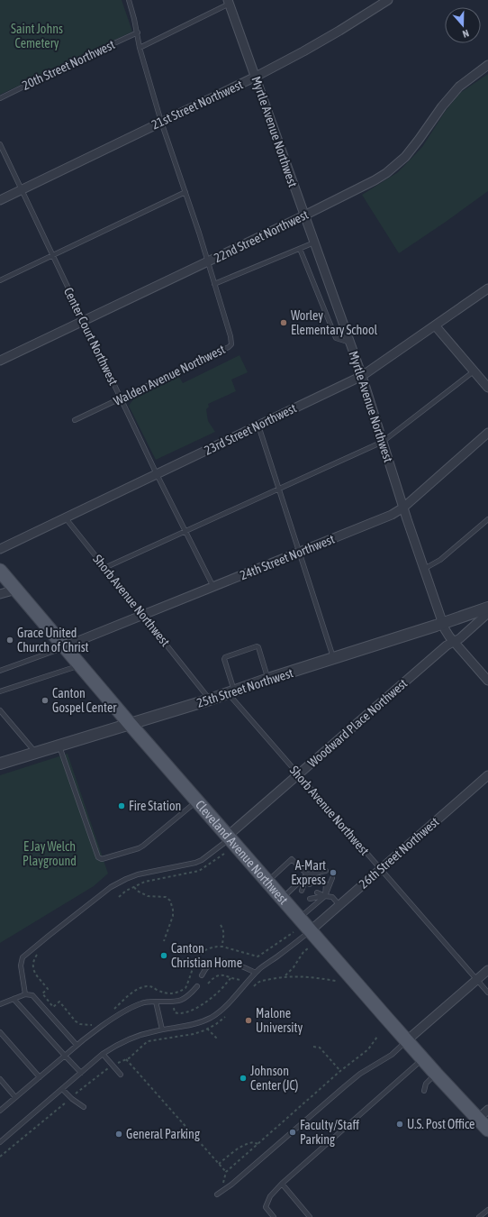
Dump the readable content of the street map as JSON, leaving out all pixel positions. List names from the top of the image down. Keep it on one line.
{"streets":{"main road":["Cleveland Avenue Northwest"],"street":["21st Street Northwest","Myrtle Avenue Northwest","22nd Street Northwest","23rd Street Northwest","24th Street Northwest","25th Street Northwest","Woodward Place Northwest","26th Street Northwest"],"lane":["20th Street Northwest","Center Court Northwest","Walden Avenue Northwest","Shorb Avenue Northwest"]},"crossings":[["20th Street Northwest","Walden Avenue Northwest"],["21st Street Northwest","Myrtle Avenue Northwest"],["21st Street Northwest","Center Court Northwest"],["21st Street Northwest","Walden Avenue Northwest"],["Myrtle Avenue Northwest","22nd Street Northwest"],["Myrtle Avenue Northwest","23rd Street Northwest"],["Myrtle Avenue Northwest","24th Street Northwest"],["Myrtle Avenue Northwest","25th Street Northwest"],["Myrtle Avenue Northwest","Woodward Place Northwest"],["22nd Street Northwest","Center Court Northwest"],["22nd Street Northwest","Walden Avenue Northwest"],["Center Court Northwest","Walden Avenue Northwest"],["Center Court Northwest","23rd Street Northwest"],["Center Court Northwest","24th Street Northwest"],["23rd Street Northwest","Shorb Avenue Northwest"],["24th Street Northwest","Shorb Avenue Northwest"],["24th Street Northwest","Cleveland Avenue Northwest"],["Shorb Avenue Northwest","25th Street Northwest"],["Shorb Avenue Northwest","Woodward Place Northwest"],["Shorb Avenue Northwest","26th Street Northwest"],["25th Street Northwest","Cleveland Avenue Northwest"],["Woodward Place Northwest","Cleveland Avenue Northwest"],["Cleveland Avenue Northwest","26th Street Northwest"]],"parks":["Saint Johns Cemetery","E Jay Welch Playground"],"places":["Worley Elementary School","Grace United Church of Christ","Canton Gospel Center","Fire Station","A-Mart Express","Canton Christian Home","Malone University","Johnson Center (JC)","U.S. Post Office","Faculty/Staff Parking","General Parking"],"north":"bottom"}
